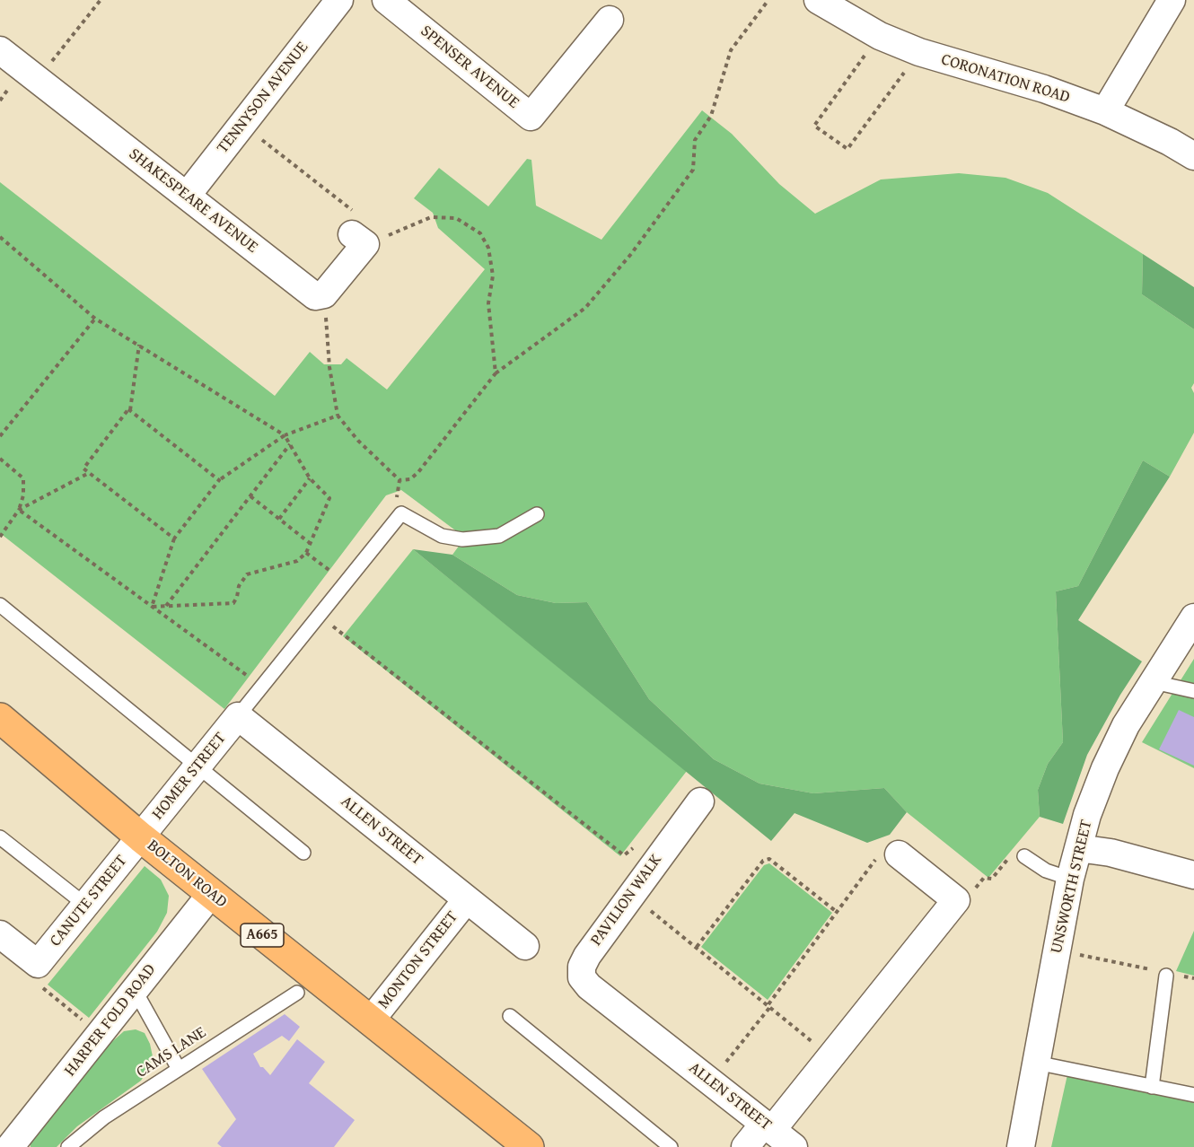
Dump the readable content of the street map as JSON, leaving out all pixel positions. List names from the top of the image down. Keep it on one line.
{"streets":{"main road":["BOLTON ROAD","A665"],"street":["SPENSER AVENUE","CORONATION ROAD","TENNYSON AVENUE","SHAKESPEARE AVENUE","HOMER STREET","ALLEN STREET","UNSWORTH STREET","PAVILION WALK","CANUTE STREET","MONTON STREET","HARPER FOLD ROAD"],"lane":["CAMS LANE"]},"crossings":[["TENNYSON AVENUE","SHAKESPEARE AVENUE"],["HOMER STREET","ALLEN STREET"],["HOMER STREET","BOLTON ROAD"],["HOMER STREET","CANUTE STREET"],["ALLEN STREET","PAVILION WALK"],["ALLEN STREET","MONTON STREET"],["BOLTON ROAD","CANUTE STREET"],["BOLTON ROAD","MONTON STREET"],["BOLTON ROAD","HARPER FOLD ROAD"]]}
